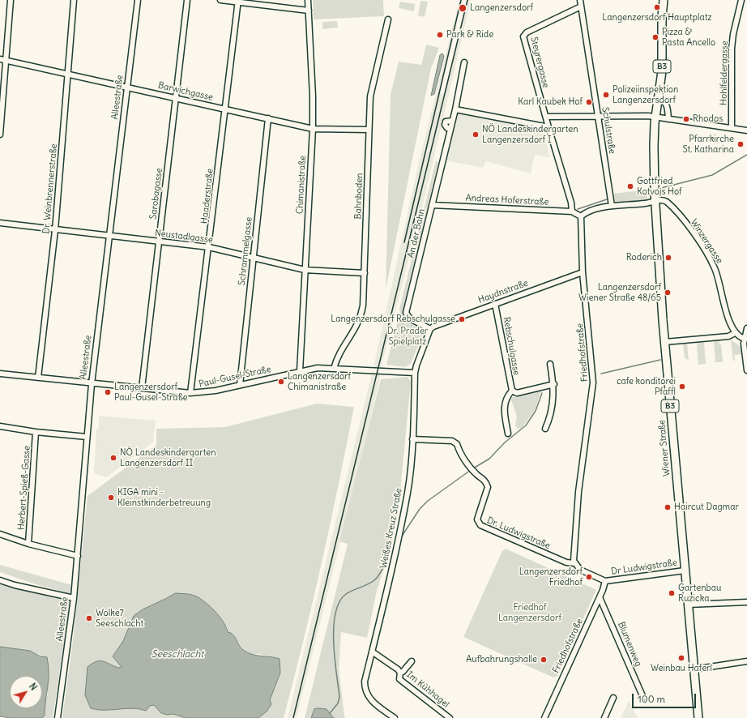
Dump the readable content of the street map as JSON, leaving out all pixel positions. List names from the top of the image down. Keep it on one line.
{"streets":{"main road":["B3","Wiener Straße"],"street":["Steyrergasse","Hohlfeldergasse","Barwichgasse","Alleestraße","Schulstraße","Chimanistraße","Dr. Weinbrennerstraße","Sarobagasse","Haaderstraße","Bahnboden","Andreas Hoferstraße","An der Bahn","Neustadlgasse","Winzergasse","Schrammelgasse","Haydnstraße","Rebschulgasse","Friedhofstraße","Paul-Gusel-Straße","Herbert-Spieß-Gasse","Weißes Kreuz Straße","Dr. Ludwigstraße","Dr Ludwigstraße","Blumenweg","Im Kühhagel"]},"crossings":[["Steyrergasse","Schulstraße"],["Steyrergasse","Andreas Hoferstraße"],["Barwichgasse","Alleestraße"],["Barwichgasse","Chimanistraße"],["Barwichgasse","Dr. Weinbrennerstraße"],["Barwichgasse","Sarobagasse"],["Barwichgasse","Haaderstraße"],["Barwichgasse","Bahnboden"],["Barwichgasse","Schrammelgasse"],["Alleestraße","Neustadlgasse"],["Alleestraße","Paul-Gusel-Straße"],["Chimanistraße","Neustadlgasse"],["Chimanistraße","Paul-Gusel-Straße"],["Dr. Weinbrennerstraße","Neustadlgasse"],["Dr. Weinbrennerstraße","Paul-Gusel-Straße"],["Sarobagasse","Neustadlgasse"],["Sarobagasse","Paul-Gusel-Straße"],["Haaderstraße","Neustadlgasse"],["Haaderstraße","Paul-Gusel-Straße"],["Bahnboden","Neustadlgasse"],["Bahnboden","Paul-Gusel-Straße"],["Andreas Hoferstraße","An der Bahn"],["Andreas Hoferstraße","Friedhofstraße"],["An der Bahn","Haydnstraße"],["An der Bahn","Weißes Kreuz Straße"],["Neustadlgasse","Schrammelgasse"],["Winzergasse","Wiener Straße"],["Schrammelgasse","Paul-Gusel-Straße"],["Haydnstraße","Rebschulgasse"],["Haydnstraße","Friedhofstraße"],["Haydnstraße","Weißes Kreuz Straße"],["Friedhofstraße","Dr. Ludwigstraße"],["Friedhofstraße","Dr Ludwigstraße"],["Friedhofstraße","Blumenweg"],["Paul-Gusel-Straße","Weißes Kreuz Straße"],["Wiener Straße","Dr Ludwigstraße"],["Weißes Kreuz Straße","Im Kühhagel"],["Dr. Ludwigstraße","Dr Ludwigstraße"]],"water":["Seeschlacht"],"parks":["Dr. Prader Spielplatz","Friedhof Langenzersdorf"],"places":["Langenzersdorf Hauptplatz","Langenzersdorf","Park & Ride","Pizza & Pasta Ancello","Polizeiinspektion Langenzersdorf","Karl Kaubek Hof","Rhodos","NÖ Landeskindergarten Langenzersdorf I","Pfarrkirche St. Katharina","Gottfried Kotvojs Hof","Roderich","Langenzersdorf Wiener Straße 48/65","Langenzersdorf Rebschulgasse","Langenzersdorf Chimanistraße","cafe konditorei Pfaffl","Langenzersdorf Paul-Gusel-Straße","NÖ Landeskindergarten Langenzersdorf II","KIGA mini - Kleinstkinderbetreuung","Haircut Dagmar","Langenzersdorf Friedhof","Gartenbau Ruzicka","Wolke7 Seeschlacht","Weinbau Haferl","Aufbahrungshalle"],"scale_bar":"100 m","north":"top right"}
